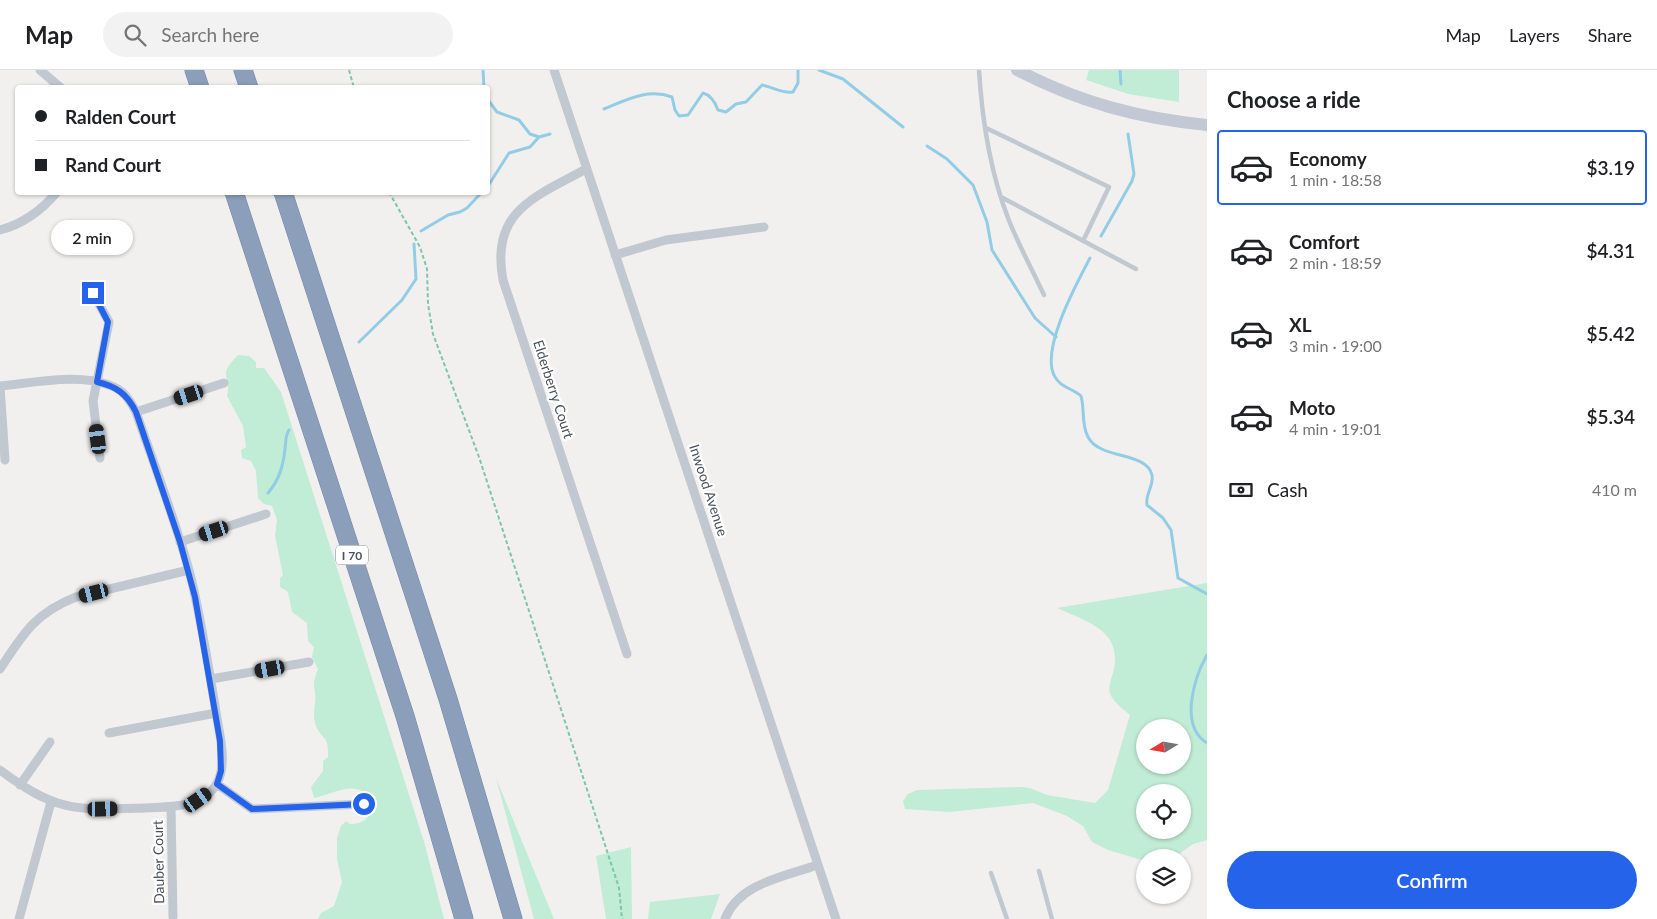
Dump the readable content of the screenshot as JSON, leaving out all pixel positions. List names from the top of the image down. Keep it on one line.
{"streets":{"highway":["I 70"],"street":["Elderberry Court","Inwood Avenue","Dauber Court"]},"crossings":[["Elderberry Court","Inwood Avenue"]],"north":"left","page":{"header":"Map","search":"Search here","nav":["Map","Layers","Share"],"heading":"Choose a ride","banner":["Ralden Court","Rand Court"],"list":[{"name":"Economy","note":"1 min · 18:58","value":"$3.19"},{"name":"Comfort","note":"2 min · 18:59","value":"$4.31"},{"name":"XL","note":"3 min · 19:00","value":"$5.42"},{"name":"Moto","note":"4 min · 19:01","value":"$5.34"}],"bubble":"2 min","pay":["Cash","410 m"],"buttons":"Confirm"}}
